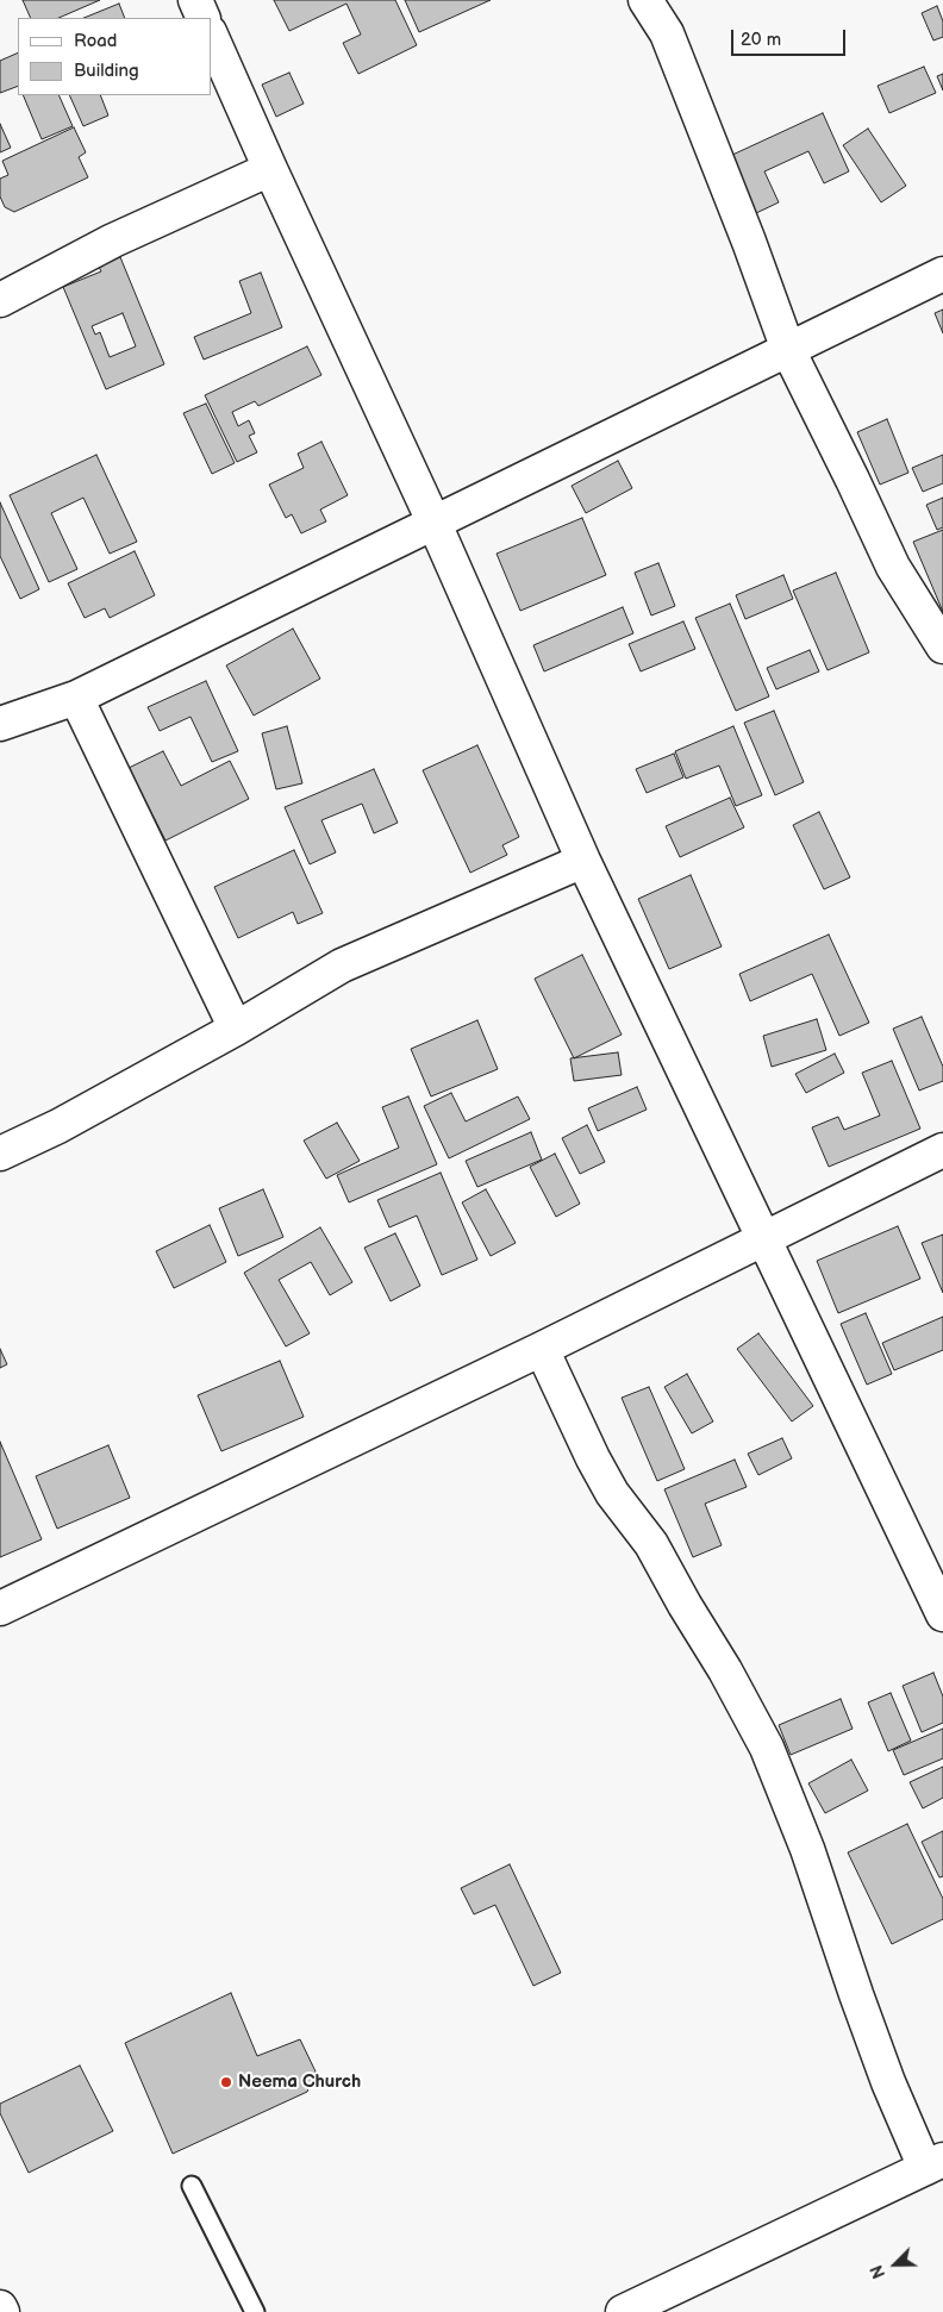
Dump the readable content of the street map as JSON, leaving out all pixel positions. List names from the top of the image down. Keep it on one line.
{"places":["Neema Church"],"legend":["Road","Building"],"scale_bar":"20 m","north":"bottom left"}
